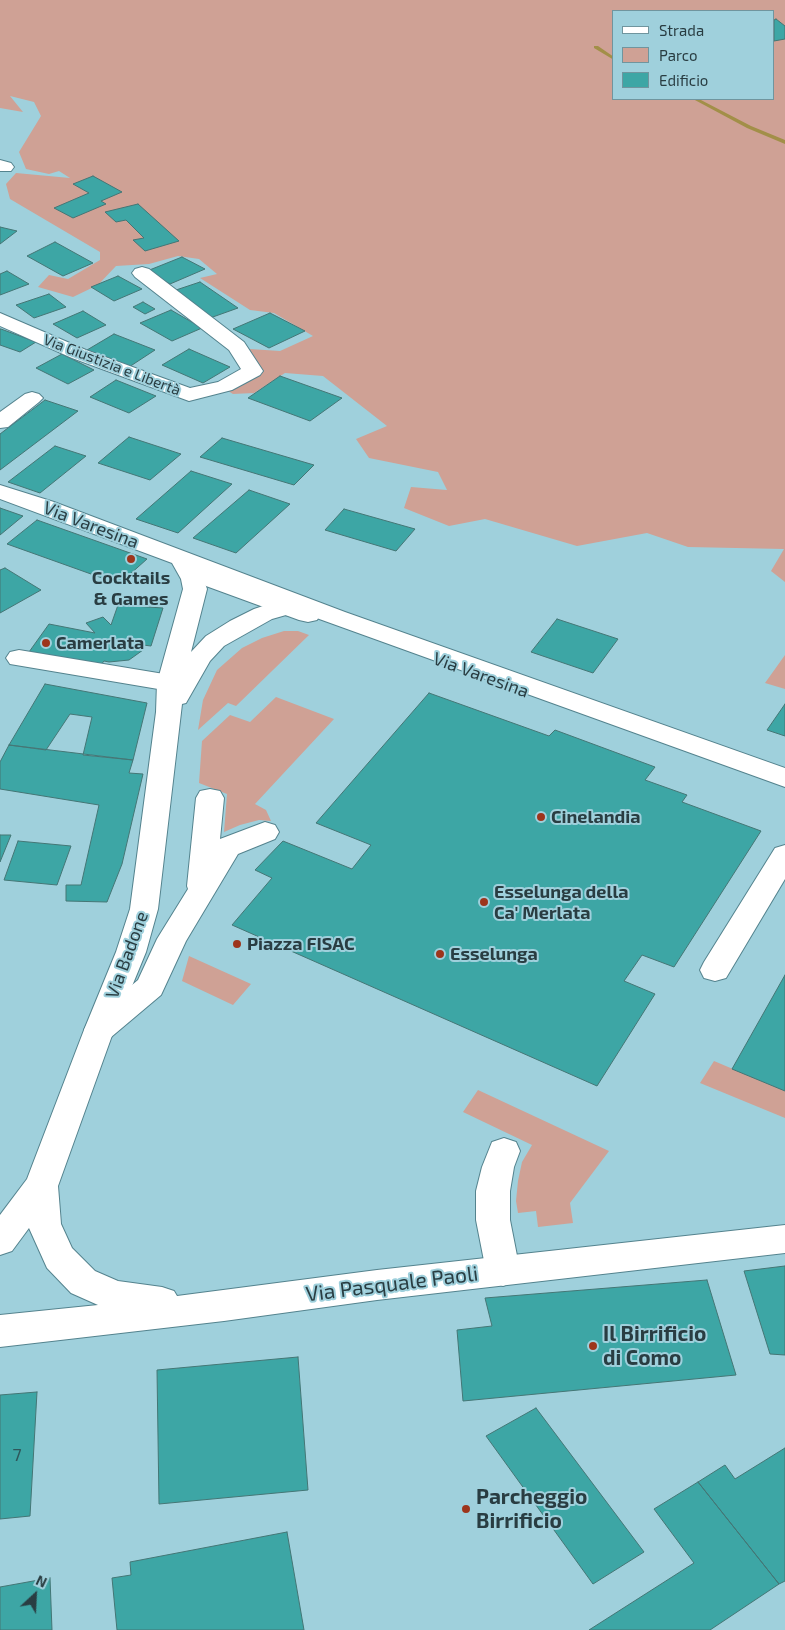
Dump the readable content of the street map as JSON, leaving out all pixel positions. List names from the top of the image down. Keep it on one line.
{"streets":{"main road":["Via Giustizia e Libertà","Via Varesina","Via Badone","Via Pasquale Paoli"]},"crossings":[["Via Varesina","Via Badone"],["Via Badone","Via Pasquale Paoli"]],"places":["Cocktails & Games","Camerlata","Cinelandia","Esselunga della Ca' Merlata","Piazza FISAC","Esselunga","Il Birrificio di Como","Parcheggio Birrificio"],"house_numbers":["7"],"legend":["Strada","Parco","Edificio"],"north":"top right"}
